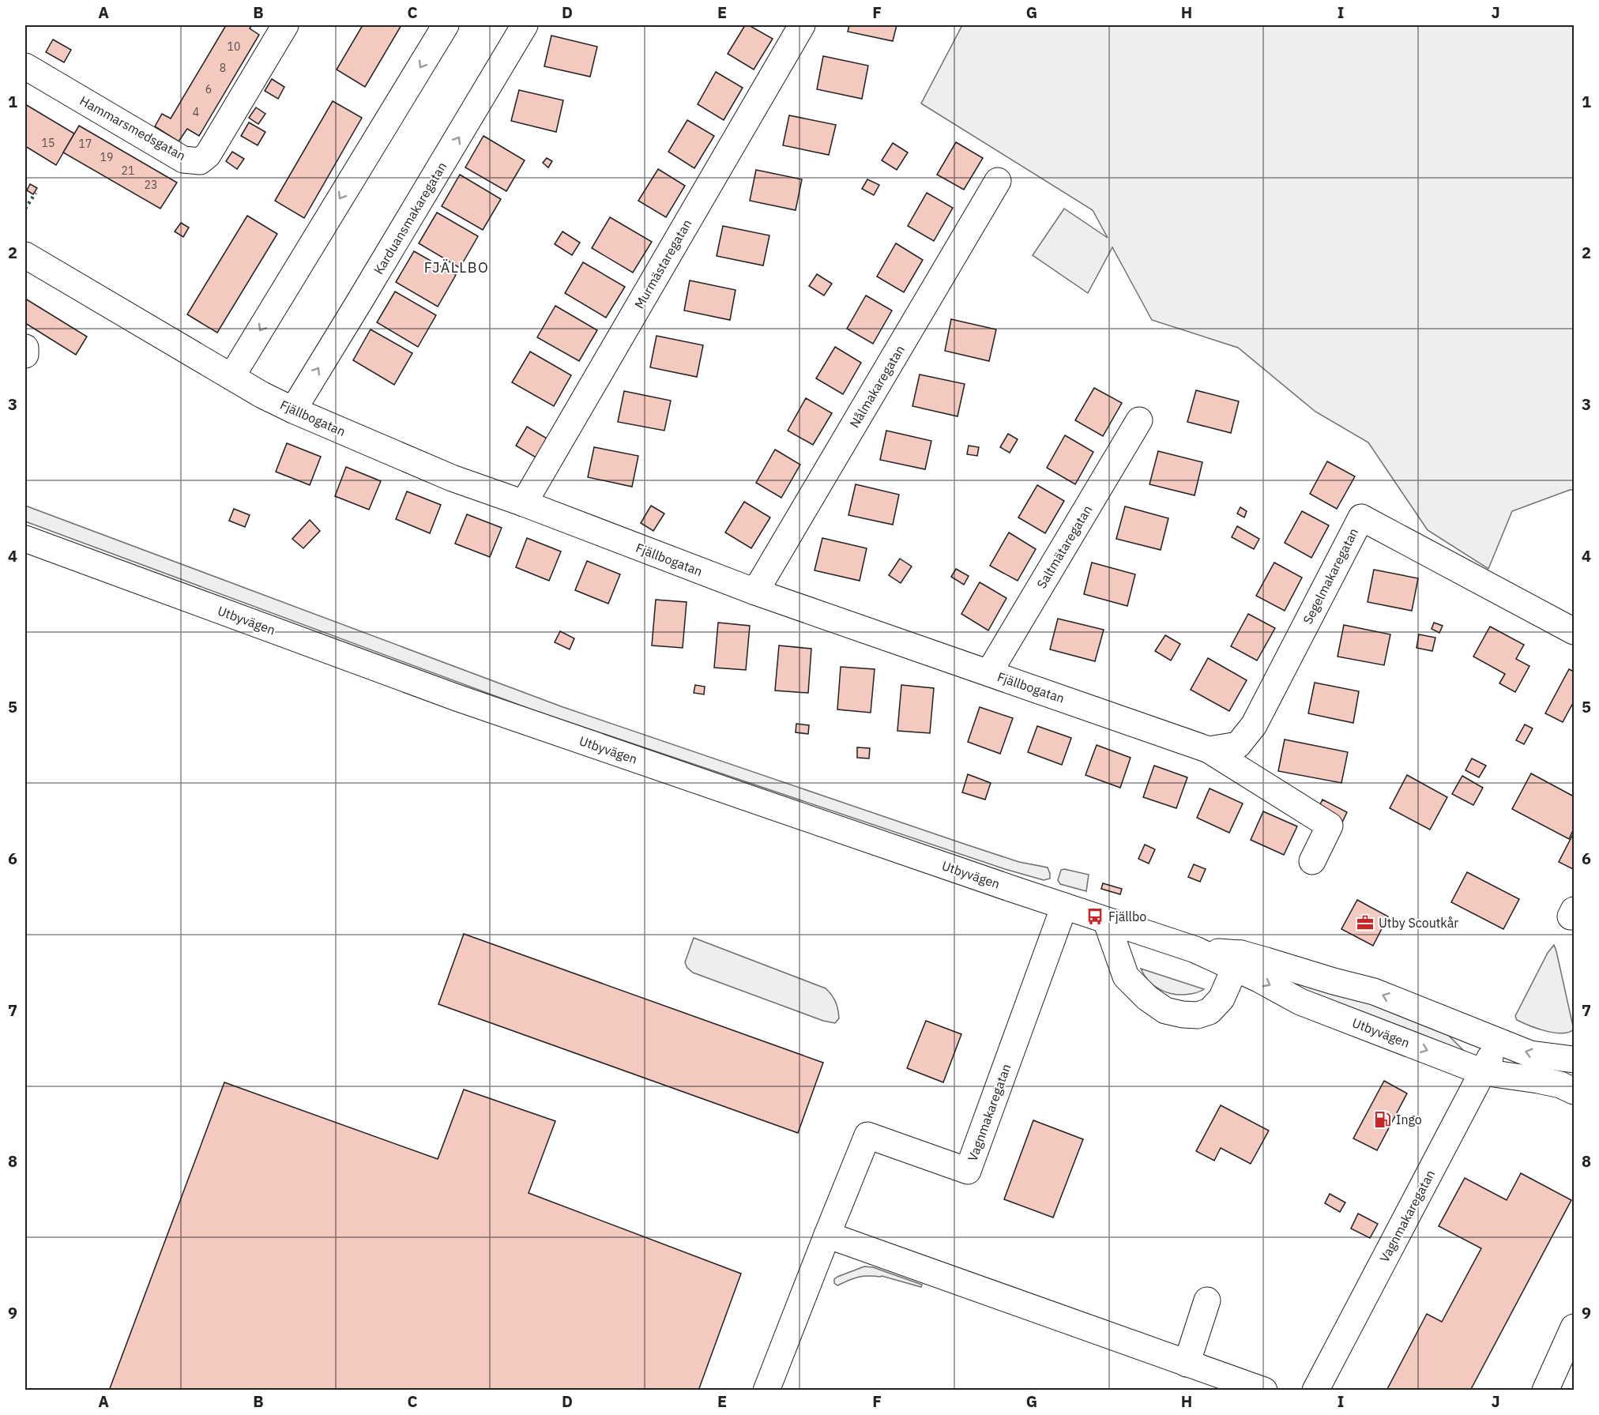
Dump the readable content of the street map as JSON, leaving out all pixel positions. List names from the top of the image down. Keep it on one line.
{"streets":{"street":["Hammarsmedsgatan","Karduansmakaregatan","Murmästaregatan","Nålmakaregatan","Fjällbogatan","Saltmätaregatan","Segelmakaregatan","Utbyvägen","Vagnmakaregatan"]},"crossings":[["Karduansmakaregatan","Fjällbogatan"],["Murmästaregatan","Fjällbogatan"],["Nålmakaregatan","Fjällbogatan"],["Fjällbogatan","Saltmätaregatan"],["Fjällbogatan","Segelmakaregatan"],["Utbyvägen","Vagnmakaregatan"]],"districts":["FJÄLLBO"],"places":{"bus stop":["Fjällbo"],"office":["Utby Scoutkår"],"fuel station":["Ingo"]},"house_numbers":["10","8","6","4","15","17","19","21","23"],"grid":{"columns":["A","B","C","D","E","F","G","H","I","J"],"rows":["1","2","3","4","5","6","7","8","9"]}}
